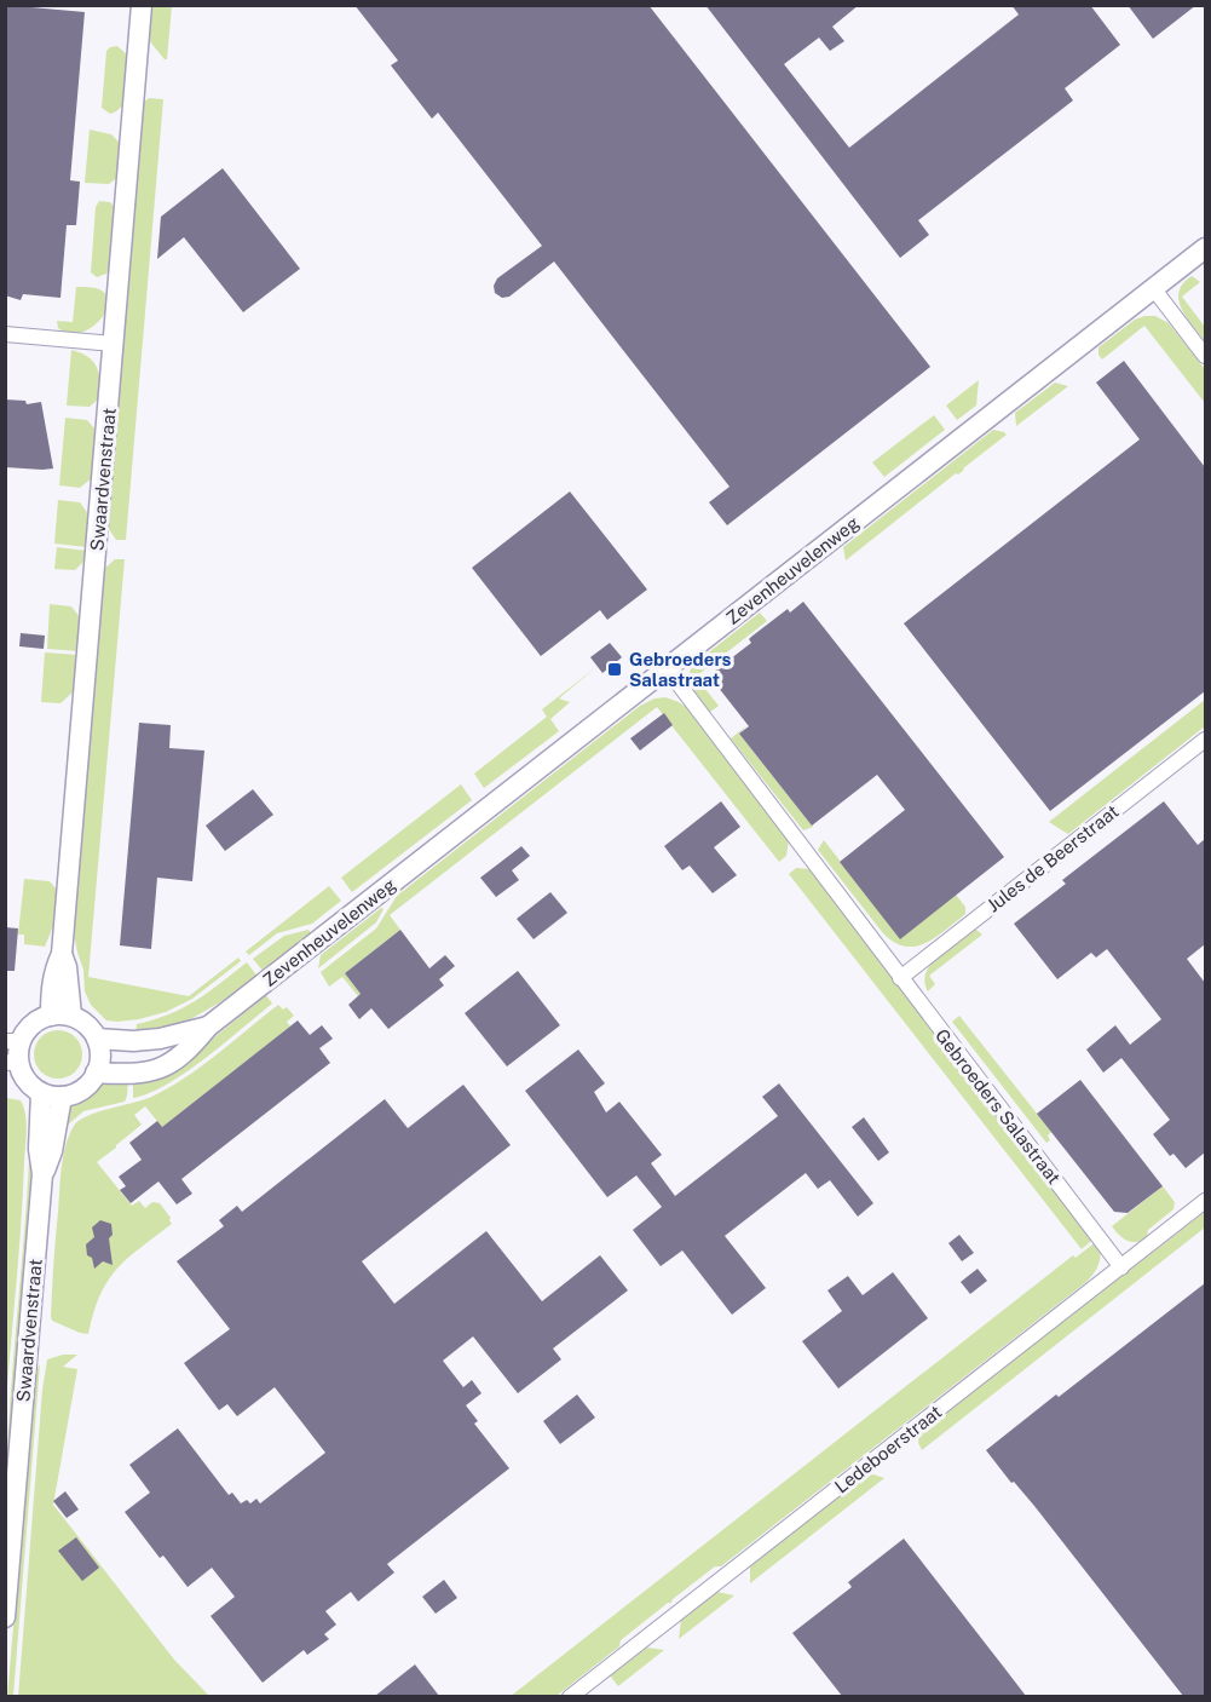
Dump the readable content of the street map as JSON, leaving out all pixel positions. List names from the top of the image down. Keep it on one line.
{"streets":{"street":["Swaardvenstraat","Zevenheuvelenweg","Jules de Beerstraat","Gebroeders Salastraat","Ledeboerstraat"]},"crossings":[["Swaardvenstraat","Zevenheuvelenweg"],["Zevenheuvelenweg","Gebroeders Salastraat"],["Jules de Beerstraat","Gebroeders Salastraat"],["Gebroeders Salastraat","Ledeboerstraat"]],"places":{"transit":["Gebroeders Salastraat"]}}
